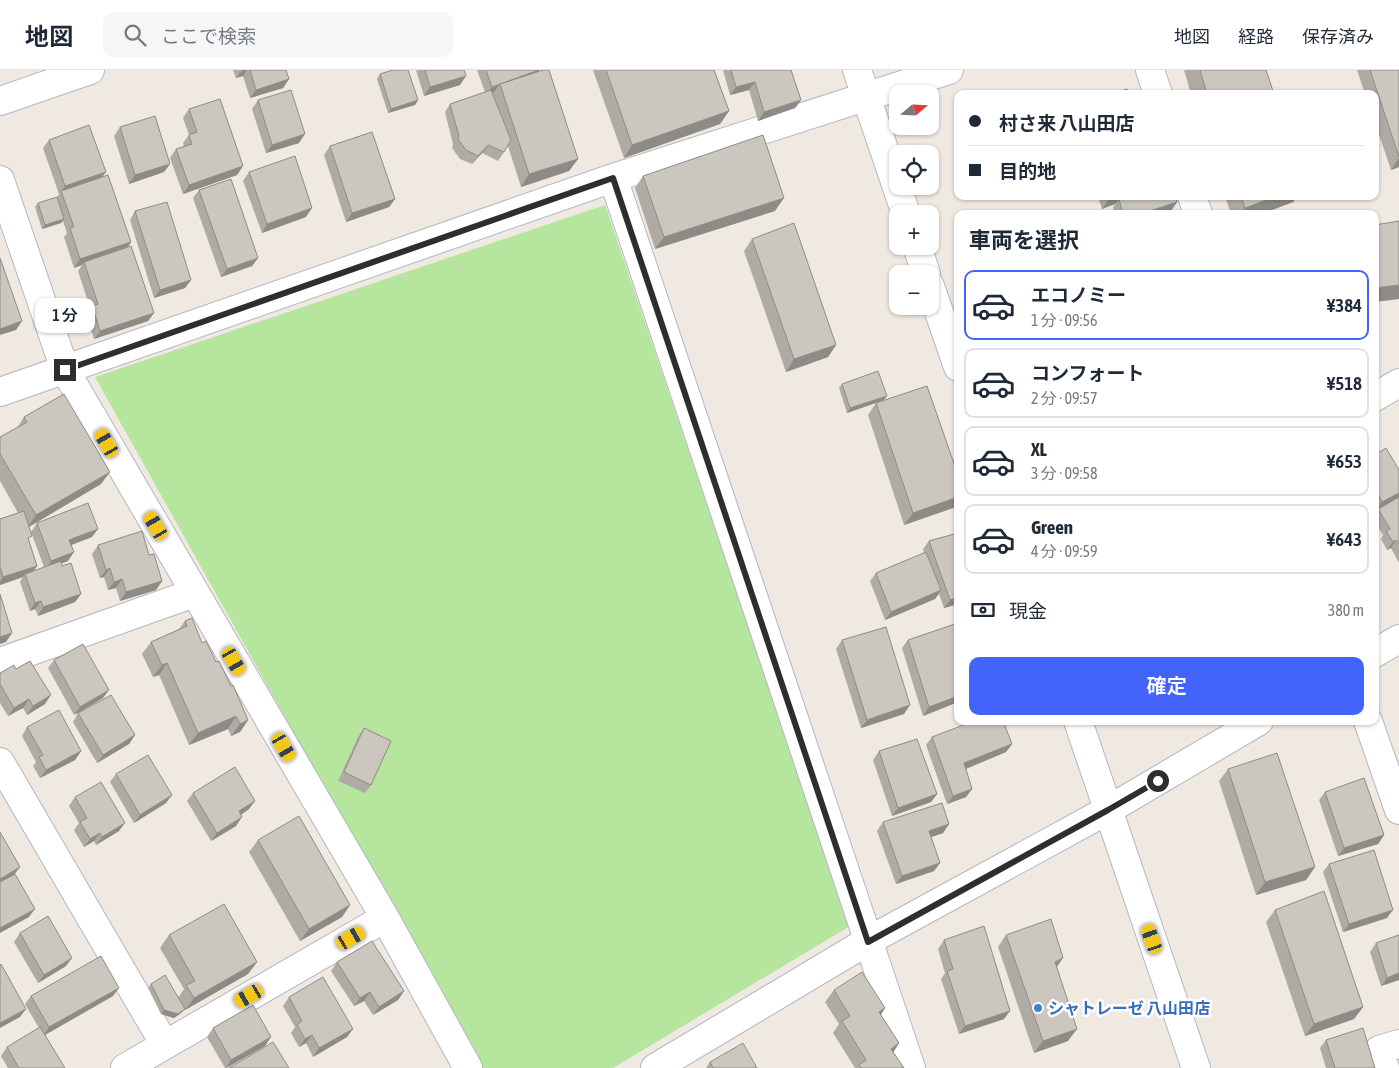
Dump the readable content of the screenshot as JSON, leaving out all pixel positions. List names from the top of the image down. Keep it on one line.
{"places":["シャトレーゼ 八山田店"],"north":"right","page":{"header":"地図","search":"ここで検索","nav":["地図","経路","保存済み"],"map_buttons":["+","−"],"banner":["村さ来 八山田店","目的地"],"heading":"車両を選択","list":[{"name":"エコノミー","note":"1 分 · 09:56","value":"¥384"},{"name":"コンフォート","note":"2 分 · 09:57","value":"¥518"},{"name":"XL","note":"3 分 · 09:58","value":"¥653"},{"name":"Green","note":"4 分 · 09:59","value":"¥643"}],"bubble":"1 分","pay":["現金","380 m"],"buttons":"確定"}}
